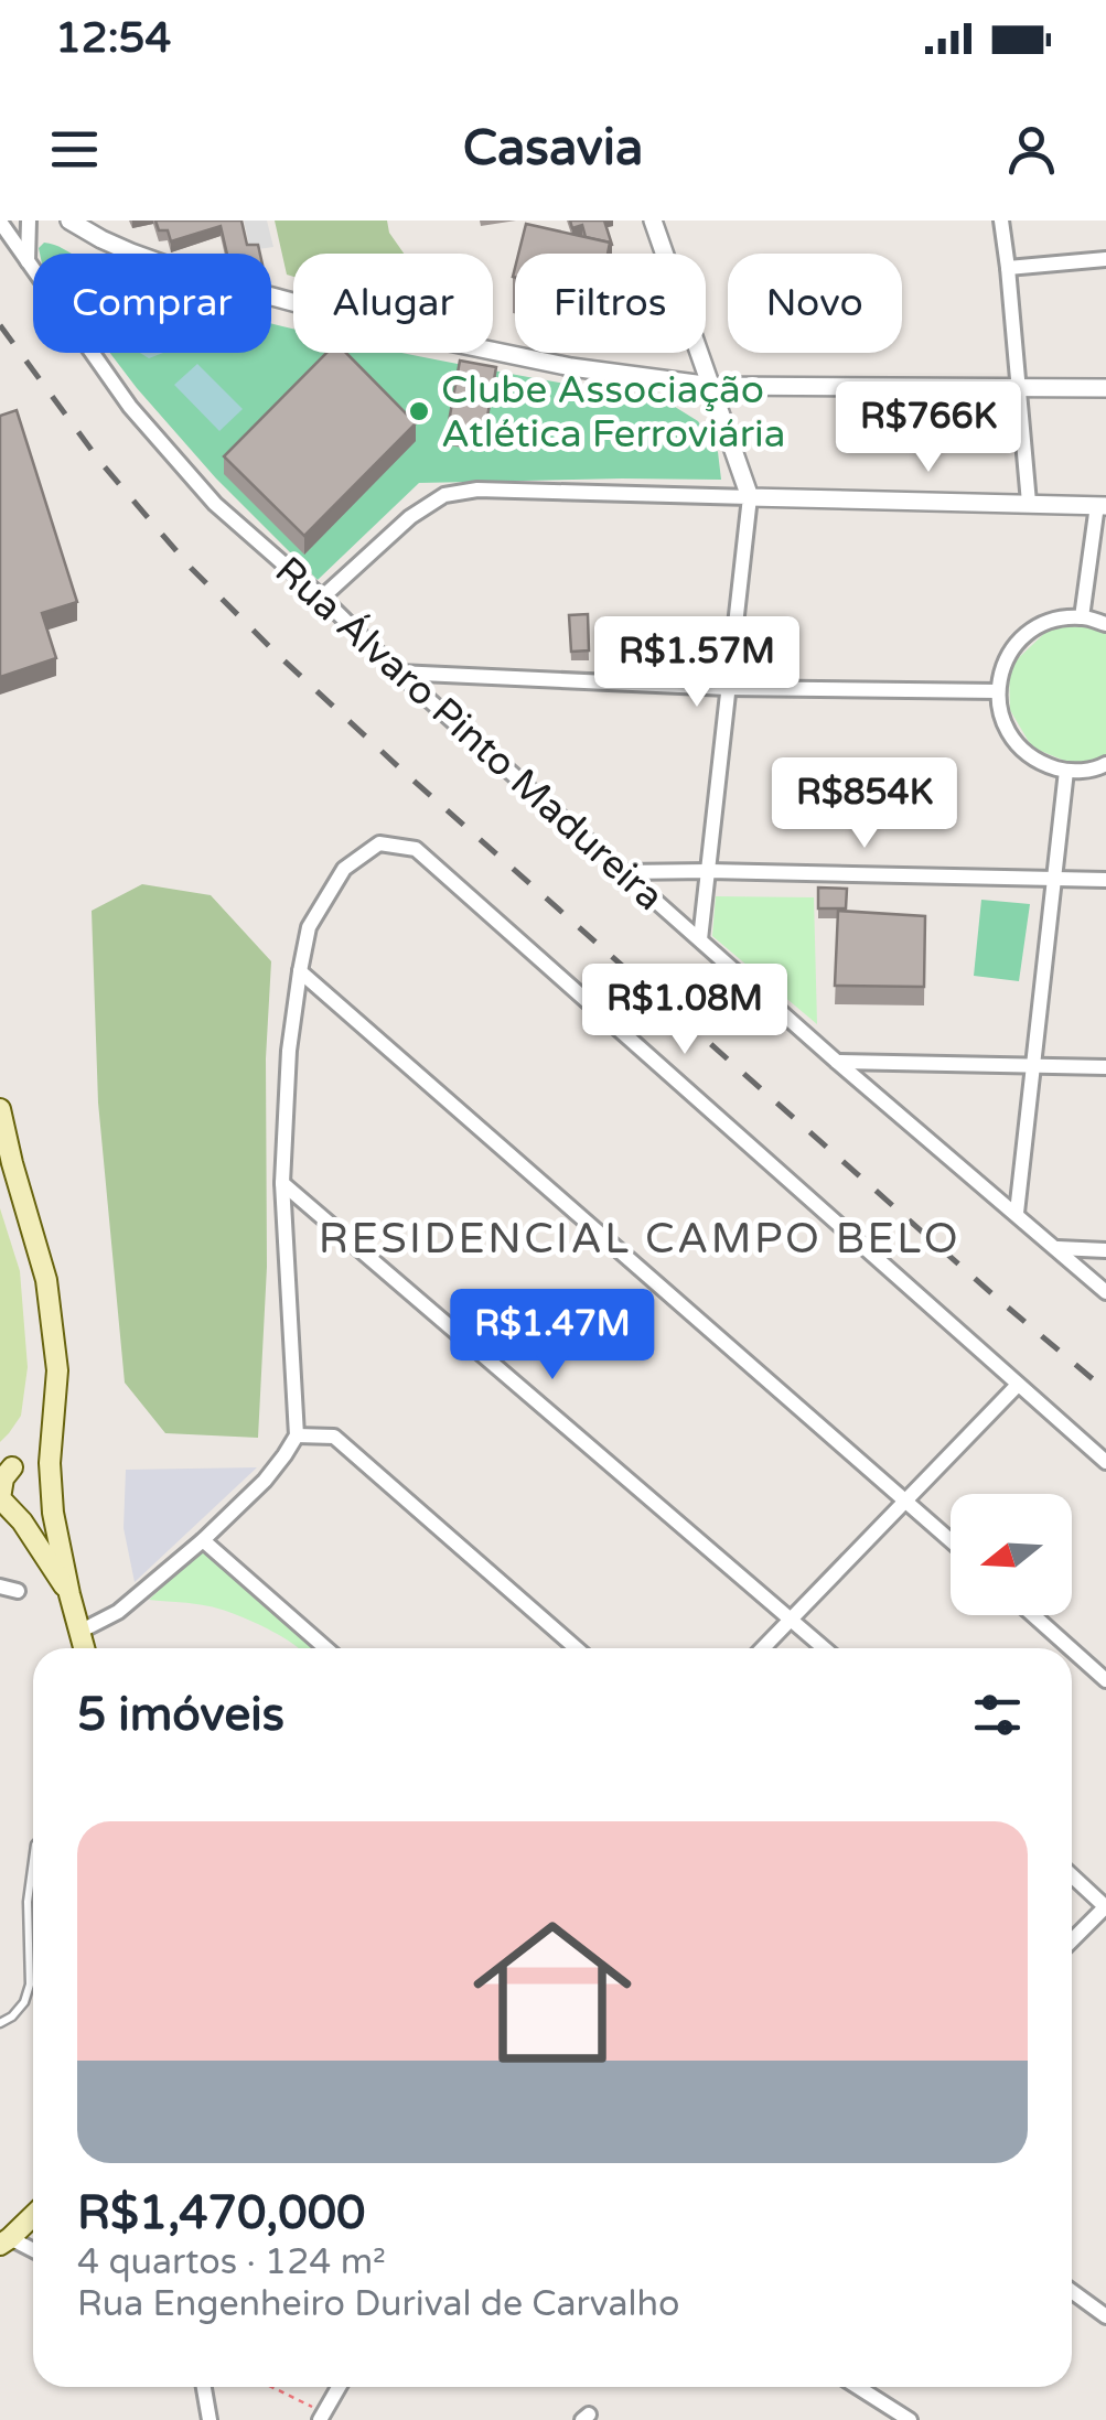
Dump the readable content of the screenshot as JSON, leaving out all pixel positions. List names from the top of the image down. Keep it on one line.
{"streets":{"street":["Rua Álvaro Pinto Madureira"]},"districts":["RESIDENCIAL CAMPO BELO"],"places":["Clube Associação Atlética Ferroviária"],"north":"left","page":{"status":"12:54","header":"Casavia","chip":["Comprar","Alugar","Filtros","Novo"],"price":["R$766K","R$1.57M","R$854K","R$1.08M","R$1.47M"],"heading":"5 imóveis","list":[{"name":"R$1,470,000","note":"4 quartos · 124 m² · Rua Engenheiro Durival de Carvalho"}]}}
